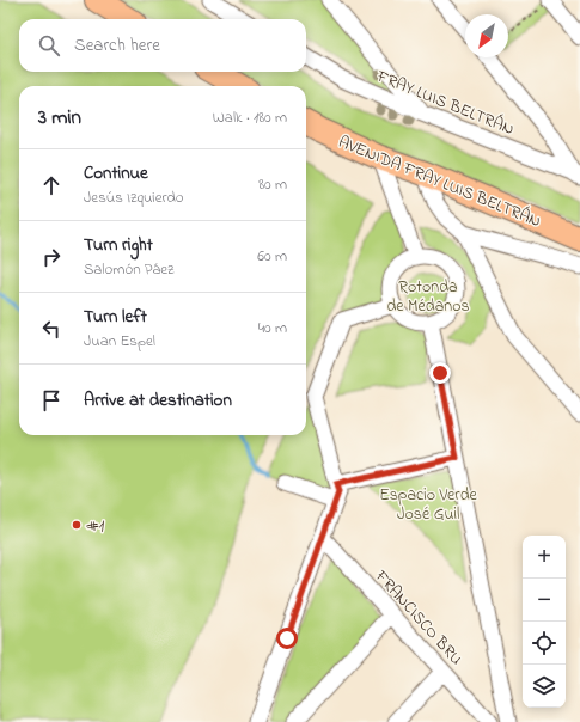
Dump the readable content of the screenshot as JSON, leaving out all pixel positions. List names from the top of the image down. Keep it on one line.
{"streets":{"main road":["AVENIDA FRAY LUIS BELTRÁN"],"street":["FRAY LUIS BELTRÁN","FRANCISCO BRU"]},"parks":["Rotonda de Médanos","Espacio Verde José Guil"],"places":["#1"],"north":"bottom left","page":{"search":"Search here","heading":["3 min","Walk · 180 m"],"list":[["Continue","Jesús Izquierdo","80 m"],["Turn right","Salomón Páez","60 m"],["Turn left","Juan Espel","40 m"],"Arrive at destination"],"map_buttons":["+","−"]}}
